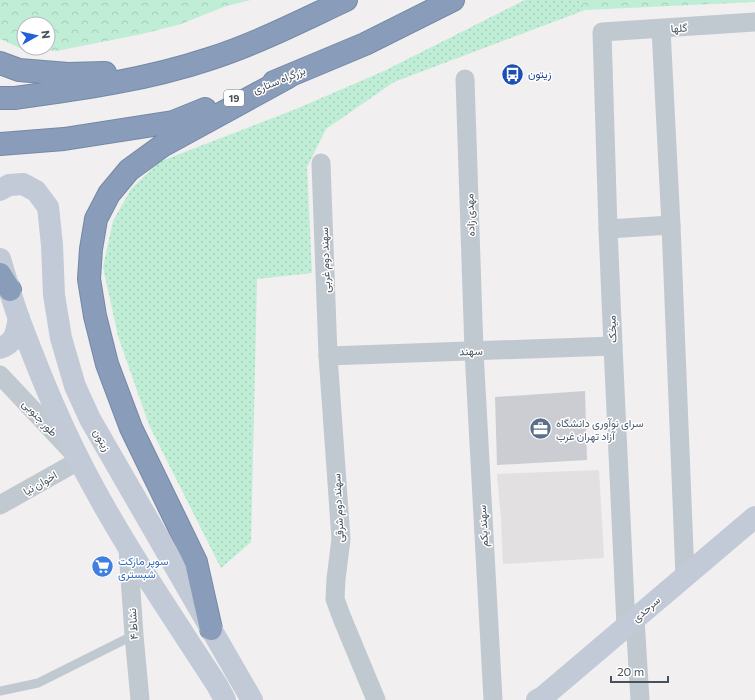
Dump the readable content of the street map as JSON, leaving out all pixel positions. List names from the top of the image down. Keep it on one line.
{"streets":{"highway":["بزرگراه ستاری","19"],"main road":["زیتون","سرحدی"],"street":["گلها","مهدی زاده","سهند دوم غربی","میخک","سهند","طور جنوبی","اخوان نیا","سهند دوم شرقی","سهند يكم","نشاط ۴"]},"crossings":[["گلها","میخک"],["مهدی زاده","سهند"],["مهدی زاده","سهند يكم"],["سهند دوم غربی","سهند"],["سهند دوم غربی","سهند دوم شرقی"],["میخک","سهند"],["میخک","سرحدی"],["سهند","سهند دوم شرقی"],["سهند","سهند يكم"],["طور جنوبی","اخوان نیا"]],"places":{"bus stop":["زیتون"],"office":["سرای نوآوری دانشگاه آزاد تهران غرب"],"supermarket":["سوپر مارکت شبستری"]},"scale_bar":"20 m","north":"right"}
